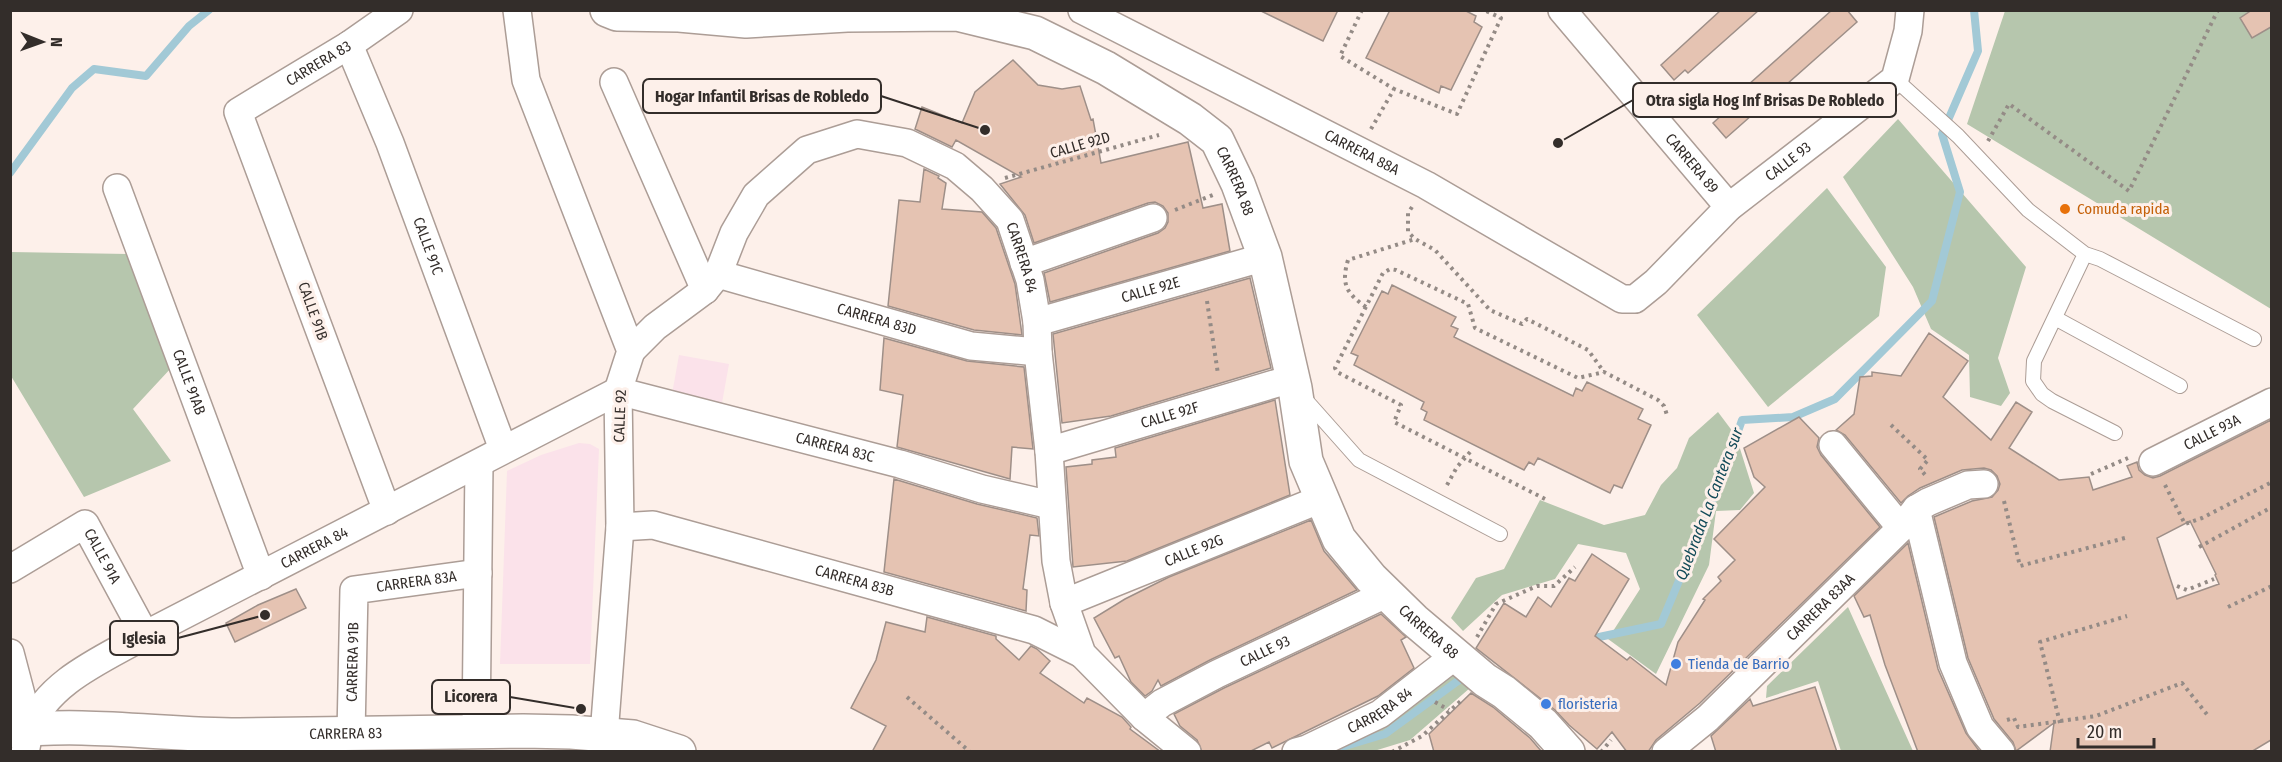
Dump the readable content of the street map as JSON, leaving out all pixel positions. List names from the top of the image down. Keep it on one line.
{"streets":{"street":["CARRERA 83","CARRERA 88A","CALLE 93","CARRERA 89","CARRERA 88","CALLE 91C","CARRERA 84","CALLE 92E","CALLE 91B","CARRERA 83D","CALLE 91AB","CALLE 92F","CALLE 92","CALLE 93A","CARRERA 83C","CALLE 92G","CALLE 91A","CARRERA 83B","CARRERA 83A","CARRERA 83AA","CARRERA 91B"],"path":["CALLE 92D"]},"crossings":[["CARRERA 83","CALLE 91C"],["CARRERA 83","CARRERA 84"],["CARRERA 83","CALLE 91B"],["CARRERA 83","CALLE 92"],["CARRERA 83","CARRERA 91B"],["CALLE 92D","CARRERA 84"],["CARRERA 88A","CALLE 93"],["CALLE 93","CARRERA 89"],["CALLE 93","CARRERA 88"],["CALLE 93","CARRERA 84"],["CARRERA 88","CARRERA 84"],["CARRERA 88","CALLE 92E"],["CARRERA 88","CALLE 92F"],["CARRERA 88","CALLE 92G"],["CALLE 91C","CARRERA 84"],["CARRERA 84","CALLE 92E"],["CARRERA 84","CALLE 91B"],["CARRERA 84","CARRERA 83D"],["CARRERA 84","CALLE 91AB"],["CARRERA 84","CALLE 92F"],["CARRERA 84","CALLE 92"],["CARRERA 84","CARRERA 83C"],["CARRERA 84","CALLE 92G"],["CARRERA 84","CALLE 91A"],["CARRERA 84","CARRERA 83B"],["CALLE 92","CARRERA 83C"],["CALLE 92","CARRERA 83B"],["CARRERA 83A","CARRERA 91B"]],"water":["Quebrada La Cantera sur"],"places":["Hogar Infantil Brisas de Robledo","Otra sigla Hog Inf Brisas De Robledo","Comuda rapida","Iglesia","Tienda de Barrio","floristeria","Licorera"],"scale_bar":"20 m","north":"right"}
